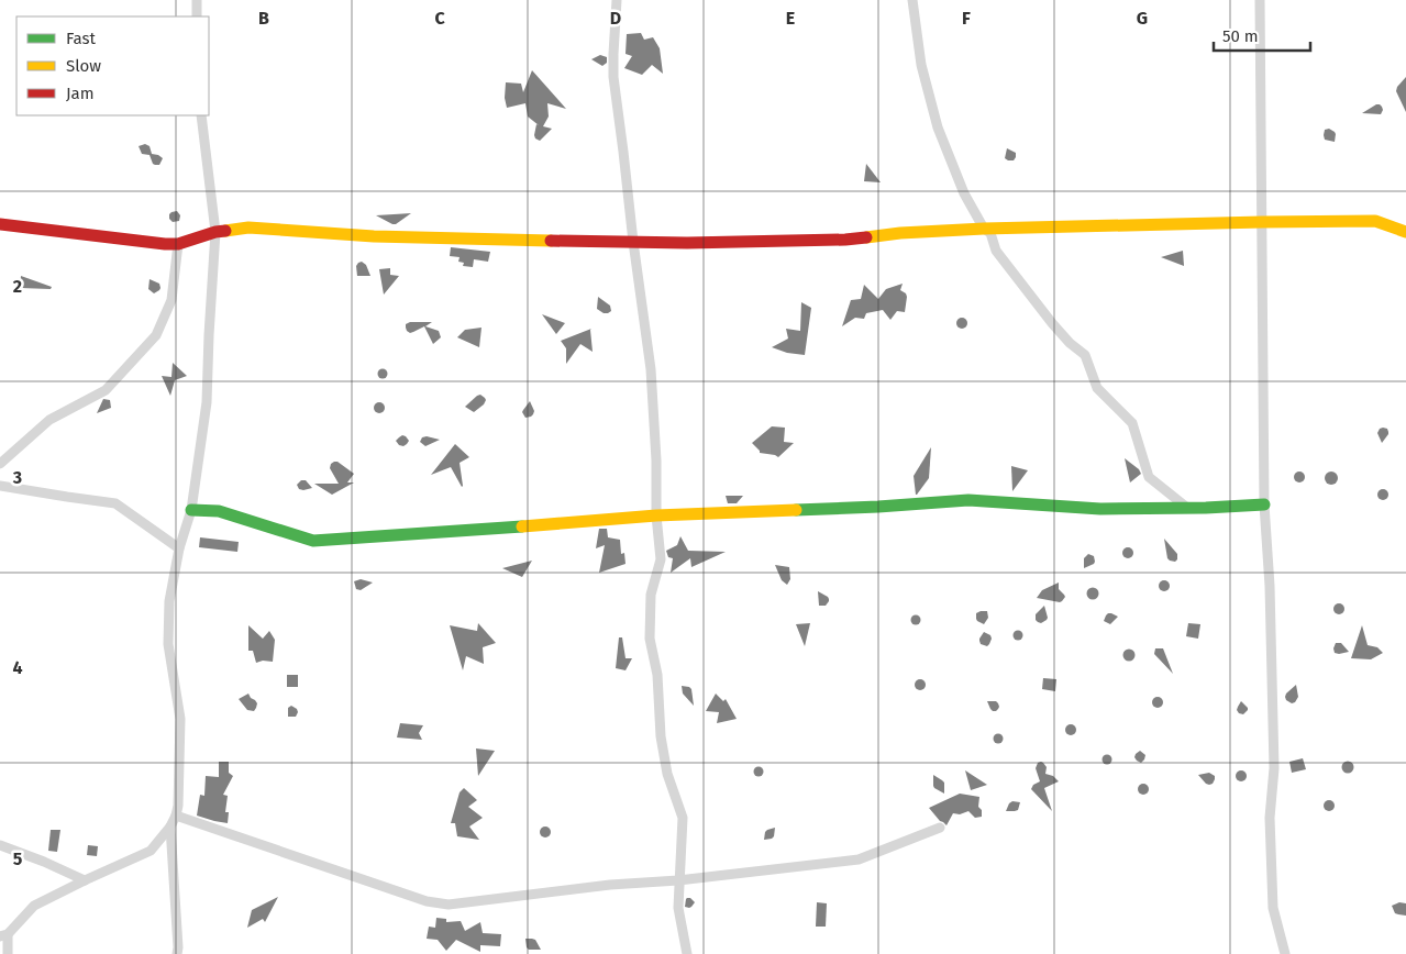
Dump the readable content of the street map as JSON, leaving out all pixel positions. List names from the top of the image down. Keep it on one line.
{"legend":["Fast","Slow","Jam"],"scale_bar":"50 m","grid":{"columns":["B","C","D","E","F","G"],"rows":["2","3","4","5"]}}
